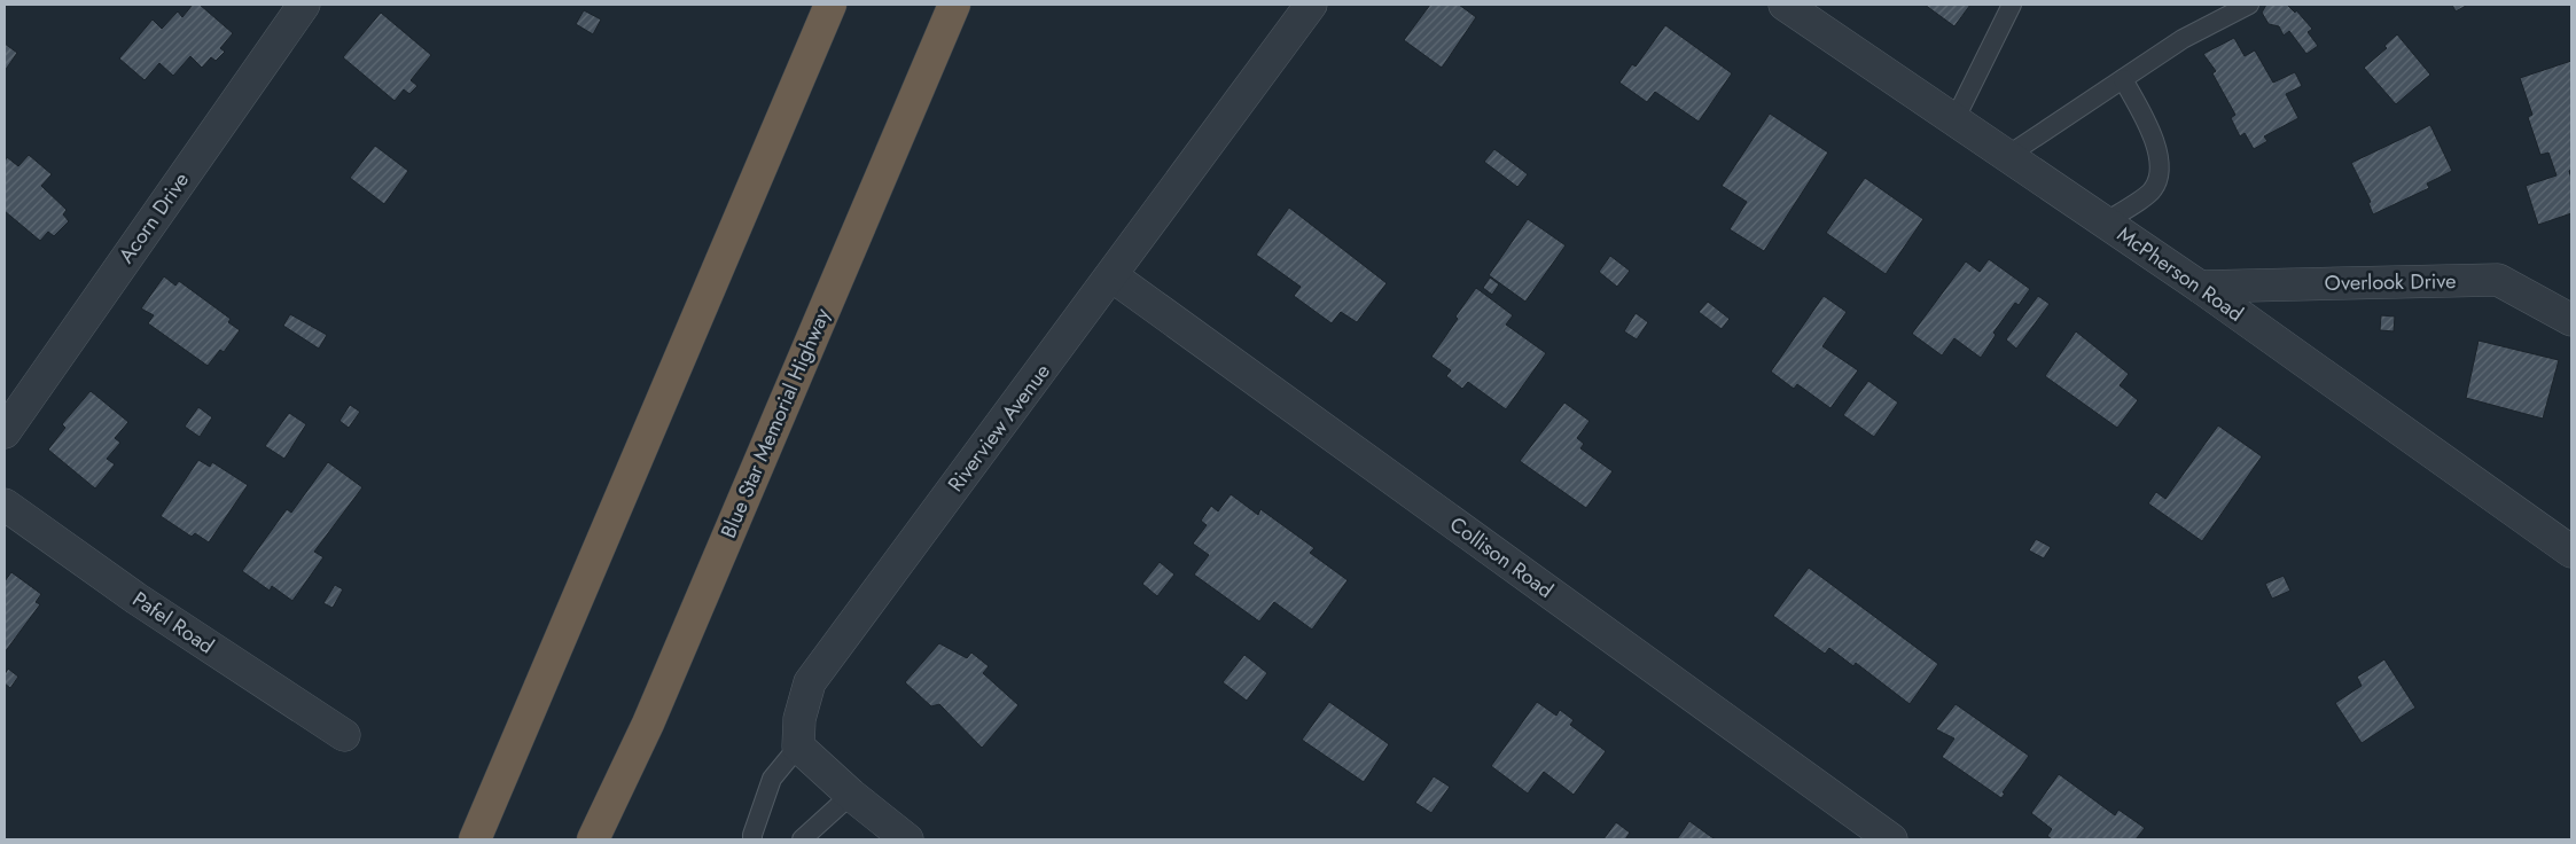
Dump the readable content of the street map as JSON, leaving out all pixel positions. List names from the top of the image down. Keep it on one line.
{"streets":{"highway":["Blue Star Memorial Highway"],"street":["Acorn Drive","McPherson Road","Overlook Drive","Riverview Avenue","Collison Road","Pafel Road"]},"crossings":[["McPherson Road","Overlook Drive"],["Riverview Avenue","Collison Road"]]}
